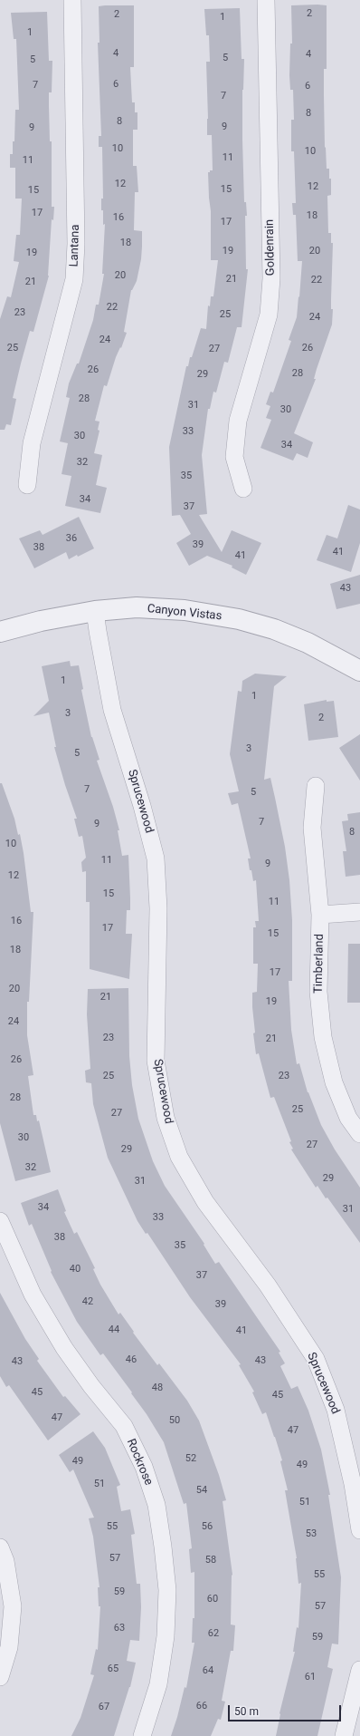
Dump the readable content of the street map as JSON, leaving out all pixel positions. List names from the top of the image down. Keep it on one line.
{"streets":{"street":["Lantana","Goldenrain","Canyon Vistas","Sprucewood","Timberland","Rockrose"]},"crossings":[["Canyon Vistas","Sprucewood"]],"house_numbers":["2","2","1","1","4","4","5","5","6","7","6","7","8","8","9","9","10","10","11","11","12","12","15","15","17","18","16","17","18","19","20","19","20","21","22","21","22","23","25","24","24","25","26","27","26","28","29","28","31","30","33","30","34","32","35","34","37","36","39","38","41","41","43","1","1","3","2","3","5","7","5","7","9","8","10","11","9","12","15","11","16","17","15","18","17","20","21","19","24","23","21","26","25","23","28","25","27","30","27","29","32","29","31","34","31","33","38","35","40","37","42","39","44","41","46","43","43","48","45","45","47","50","47","52","49","49","51","54","51","55","56","53","57","58","55","59","60","57","63","62","59","65","64","61","66","67"],"scale_bar":"50 m"}
